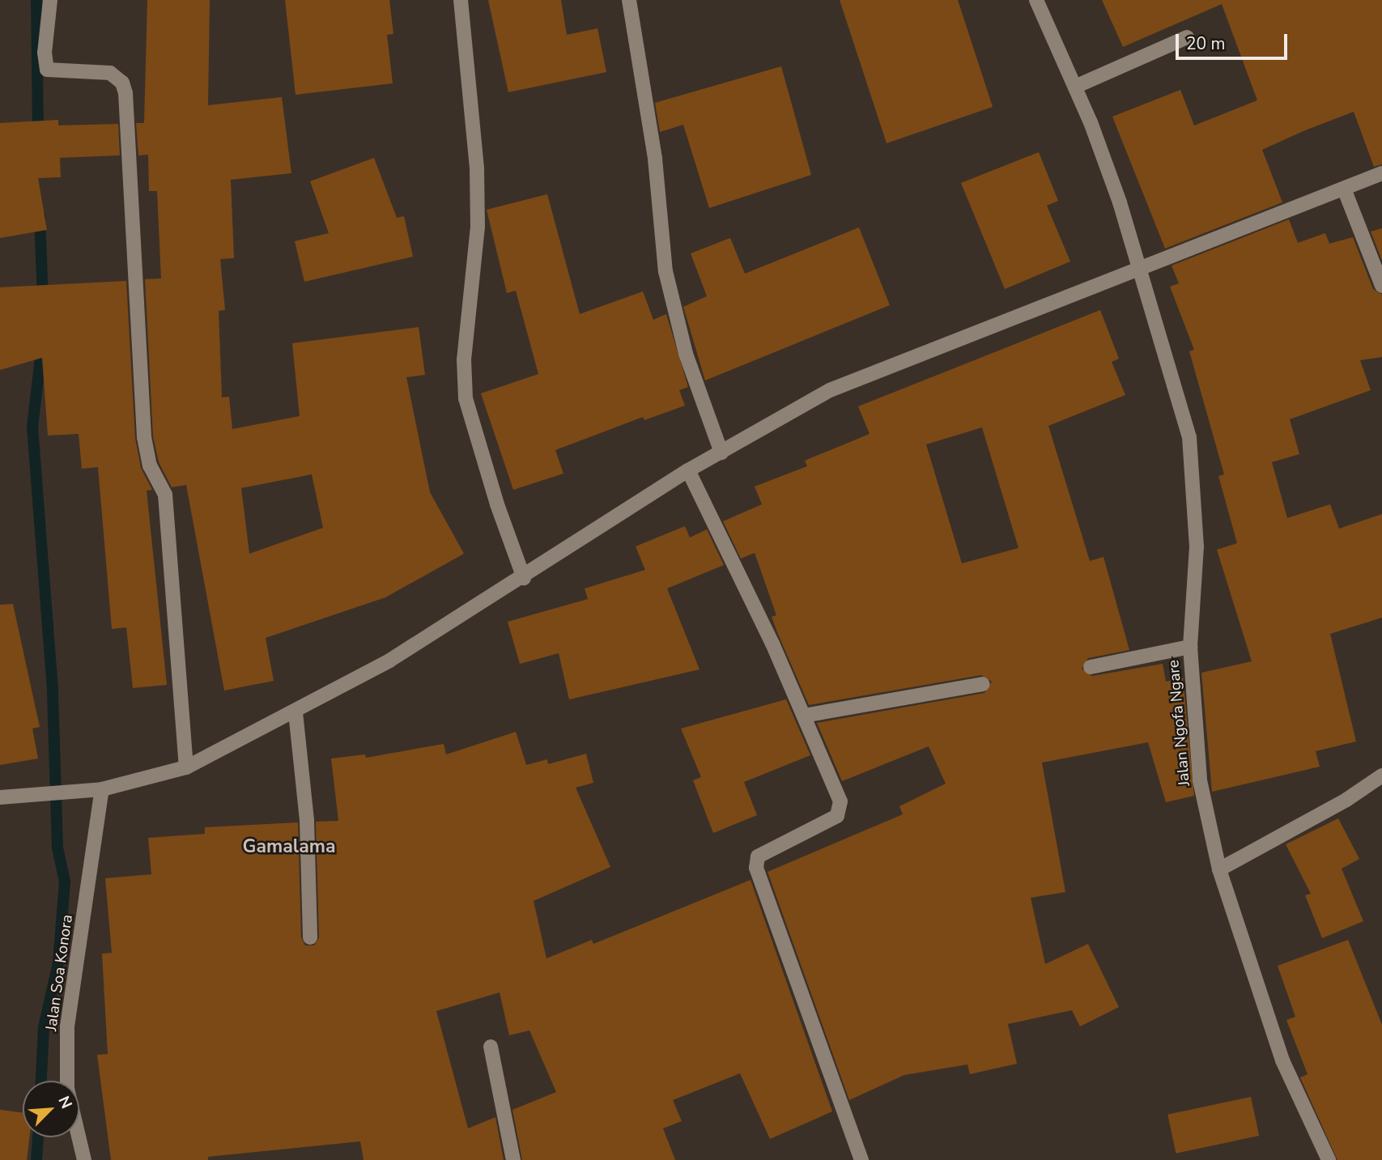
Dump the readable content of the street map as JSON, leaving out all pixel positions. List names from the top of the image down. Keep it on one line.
{"streets":{"street":["Jalan Ngofa Ngare","Jalan Soa Konora"]},"districts":["Gamalama"],"scale_bar":"20 m","north":"top right"}
